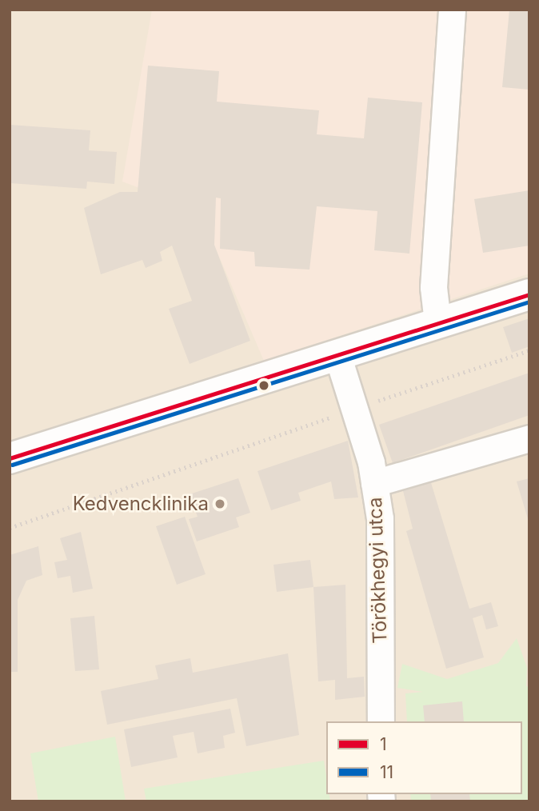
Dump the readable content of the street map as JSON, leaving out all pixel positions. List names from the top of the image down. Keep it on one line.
{"streets":{"street":["Törökhegyi utca"]},"places":["Kedvencklinika"],"lines":["transit line 1","transit line 11"],"legend":["1","11"]}
